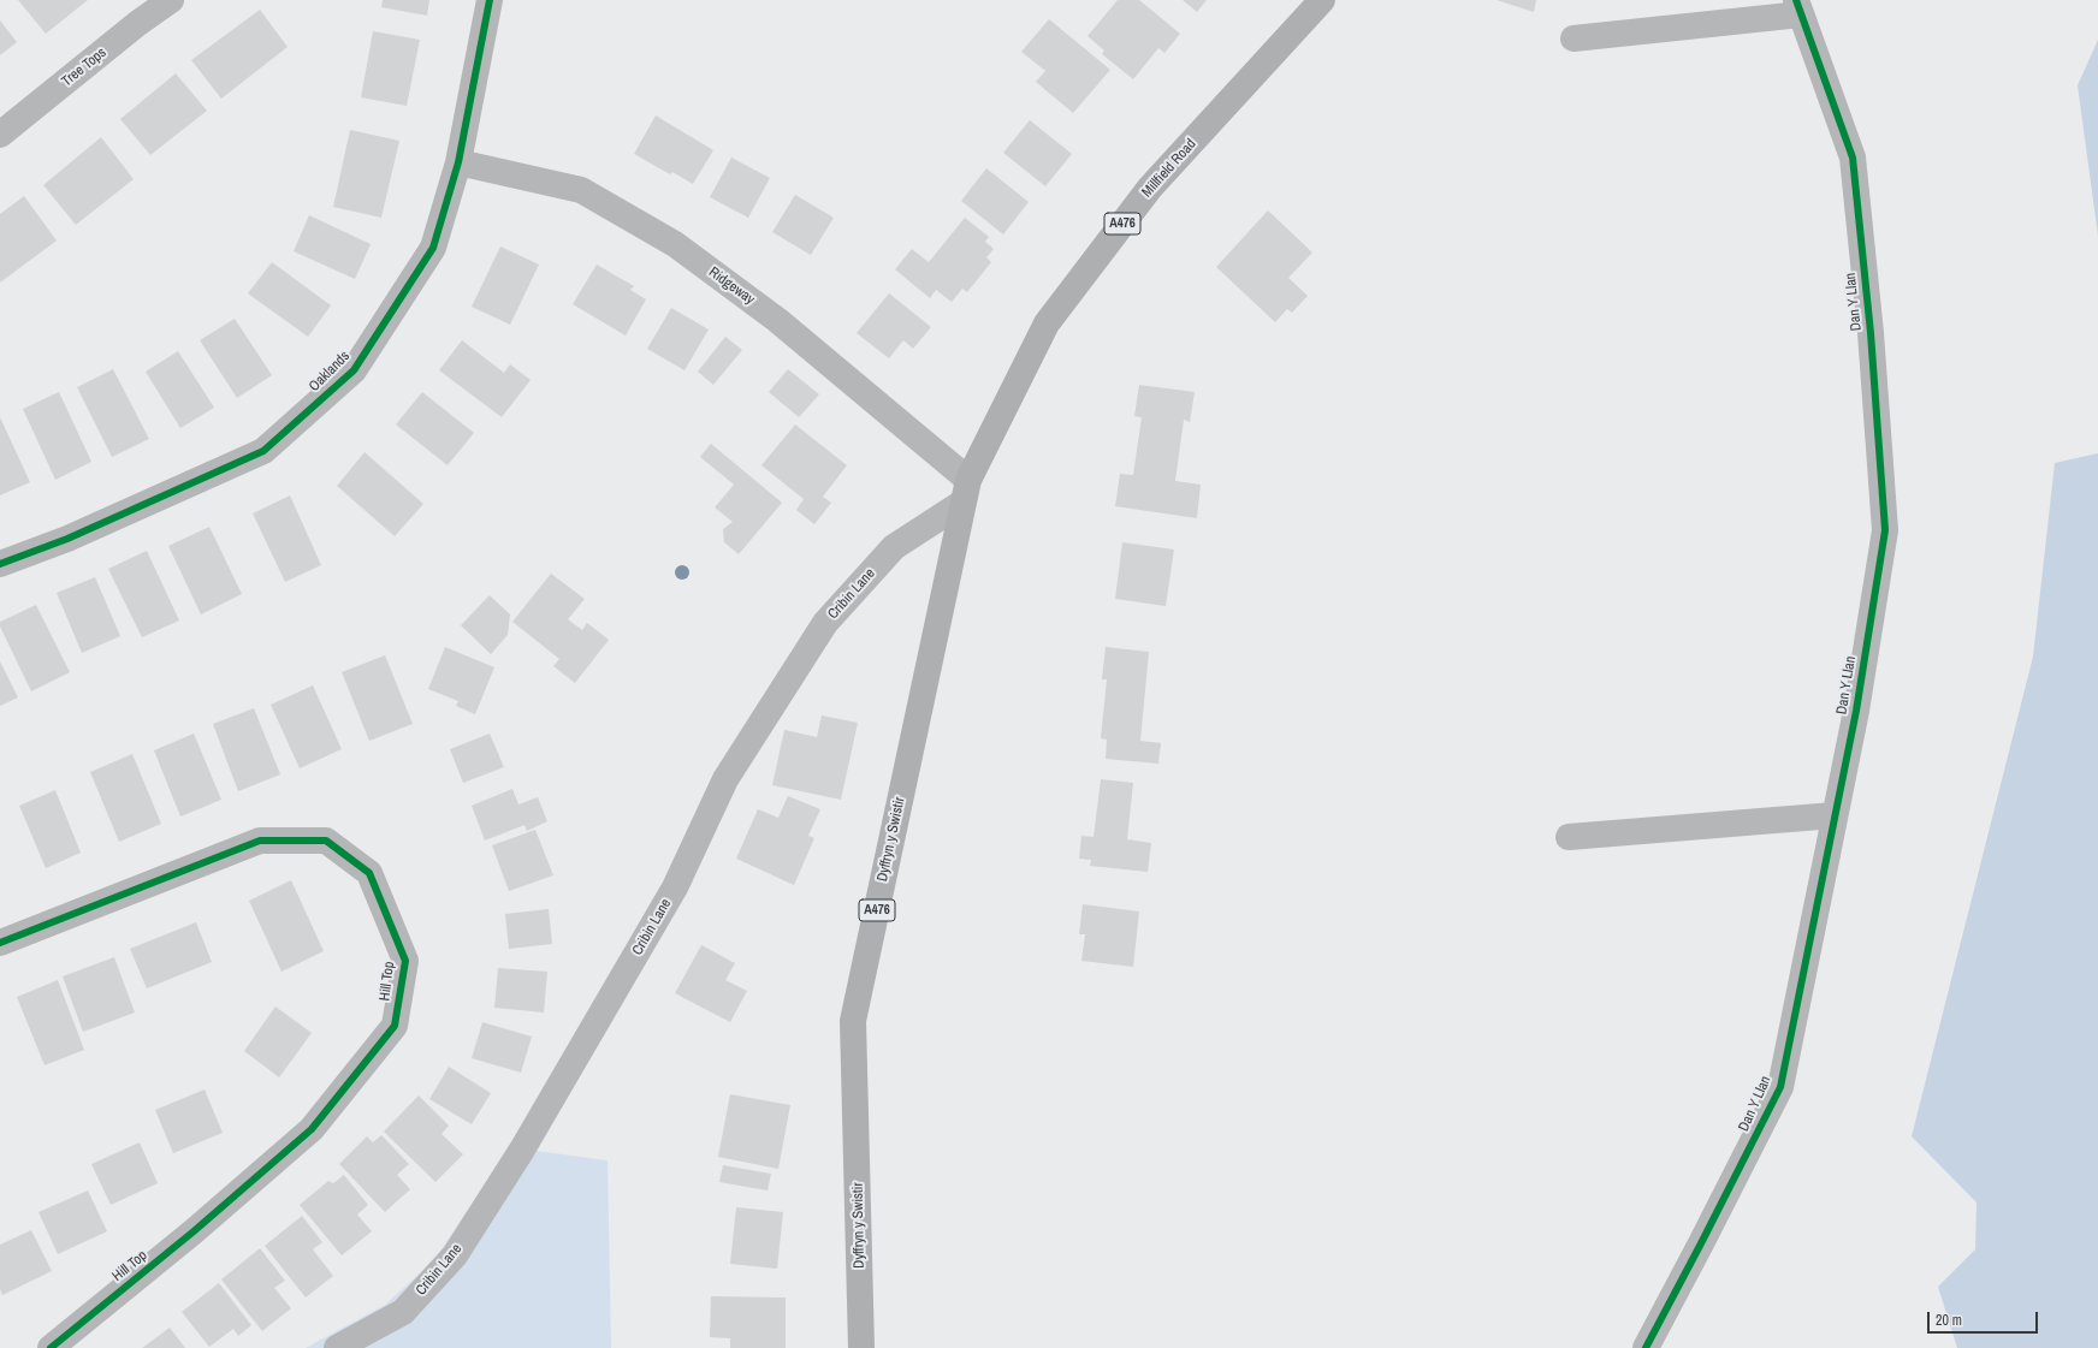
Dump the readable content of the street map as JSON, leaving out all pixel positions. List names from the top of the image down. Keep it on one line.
{"streets":{"main road":["Millfield Road","A476","Dyffryn y Swistir"],"street":["Tree Tops","Ridgeway","Dan Y Llan","Oaklands","Cribin Lane","Hill Top"]},"crossings":[["Millfield Road","Ridgeway"],["Millfield Road","Cribin Lane"],["Millfield Road","Dyffryn y Swistir"],["Ridgeway","Oaklands"],["Ridgeway","Cribin Lane"],["Ridgeway","Dyffryn y Swistir"],["Cribin Lane","Dyffryn y Swistir"]],"scale_bar":"20 m"}
